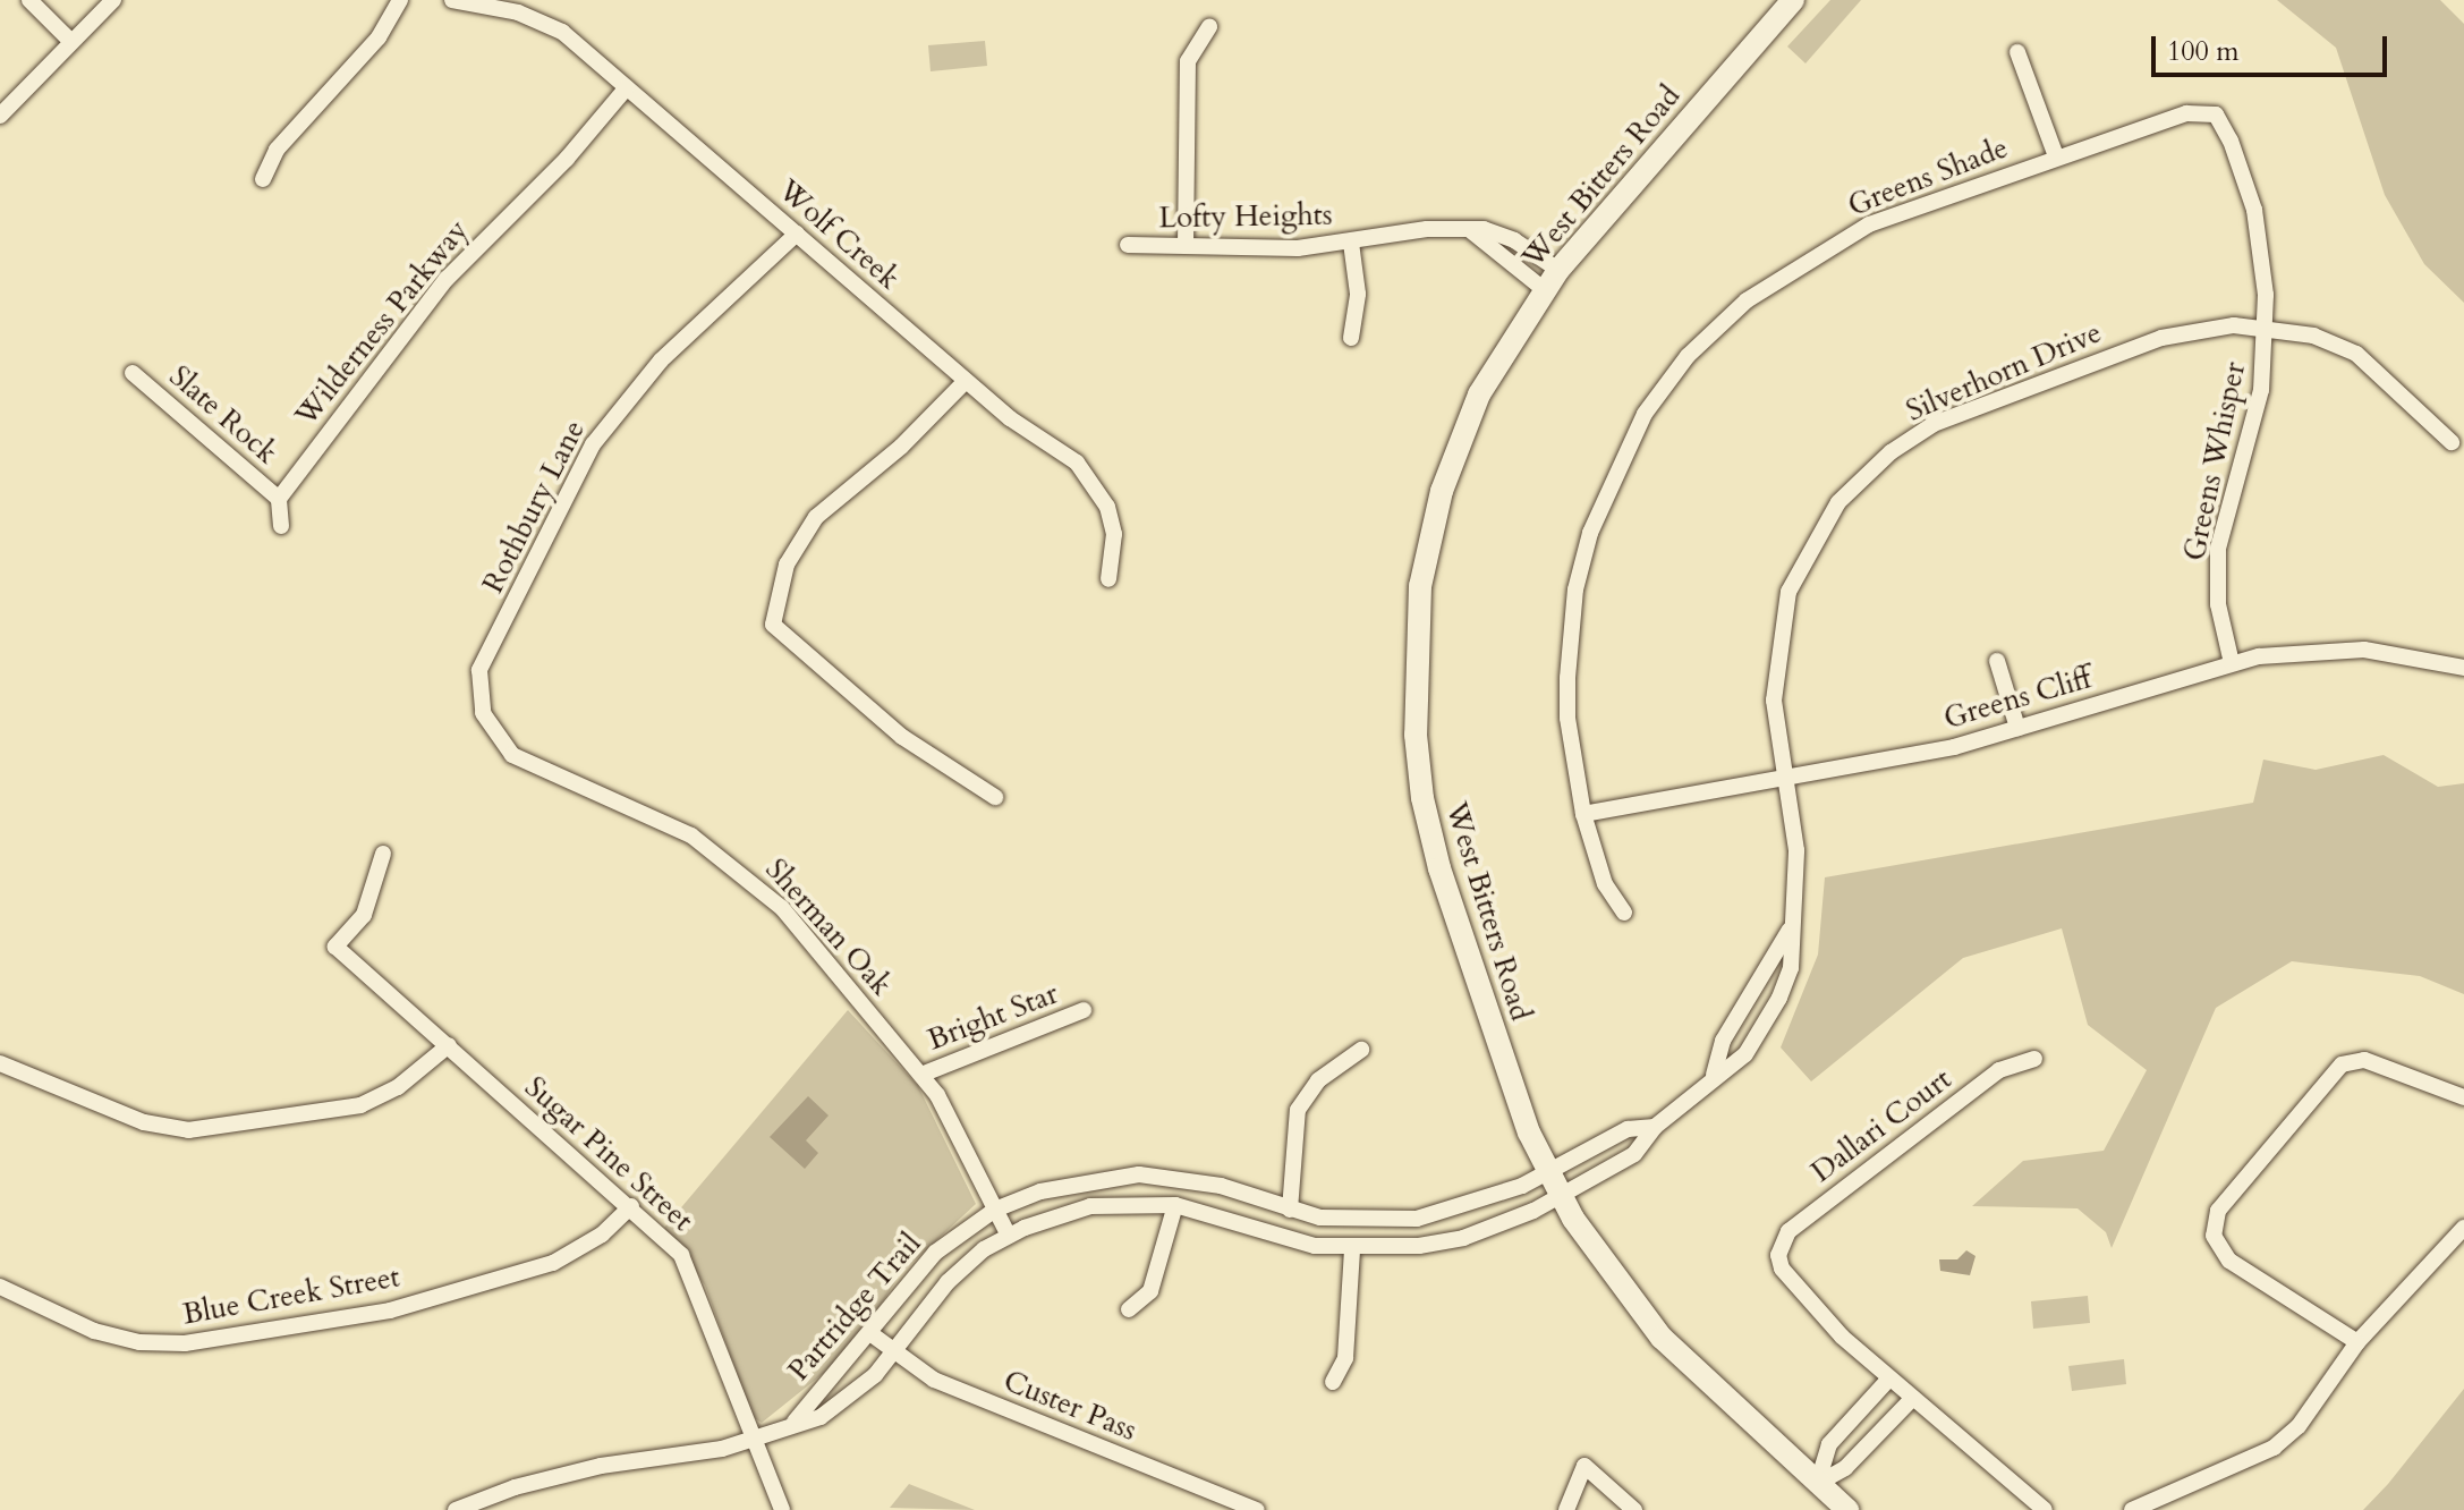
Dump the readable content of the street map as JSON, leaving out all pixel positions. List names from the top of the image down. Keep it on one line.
{"streets":{"main road":["West Bitters Road"],"street":["Greens Shade","Lofty Heights","Wolf Creek","Wilderness Parkway","Silverhorn Drive","Slate Rock","Greens Whisper","Rothbury Lane","Greens Cliff","Sherman Oak","Bright Star","Dallari Court","Sugar Pine Street","Blue Creek Street","Partridge Trail","Custer Pass"]},"crossings":[["West Bitters Road","Lofty Heights"],["West Bitters Road","Silverhorn Drive"],["West Bitters Road","Partridge Trail"],["Greens Shade","Greens Whisper"],["Greens Shade","Greens Cliff"],["Wolf Creek","Wilderness Parkway"],["Wolf Creek","Rothbury Lane"],["Wilderness Parkway","Slate Rock"],["Silverhorn Drive","Greens Whisper"],["Silverhorn Drive","Greens Cliff"],["Silverhorn Drive","Partridge Trail"],["Greens Whisper","Greens Cliff"],["Rothbury Lane","Sherman Oak"],["Sherman Oak","Bright Star"],["Sherman Oak","Partridge Trail"],["Sugar Pine Street","Blue Creek Street"],["Sugar Pine Street","Partridge Trail"],["Partridge Trail","Custer Pass"]],"scale_bar":"100 m"}
